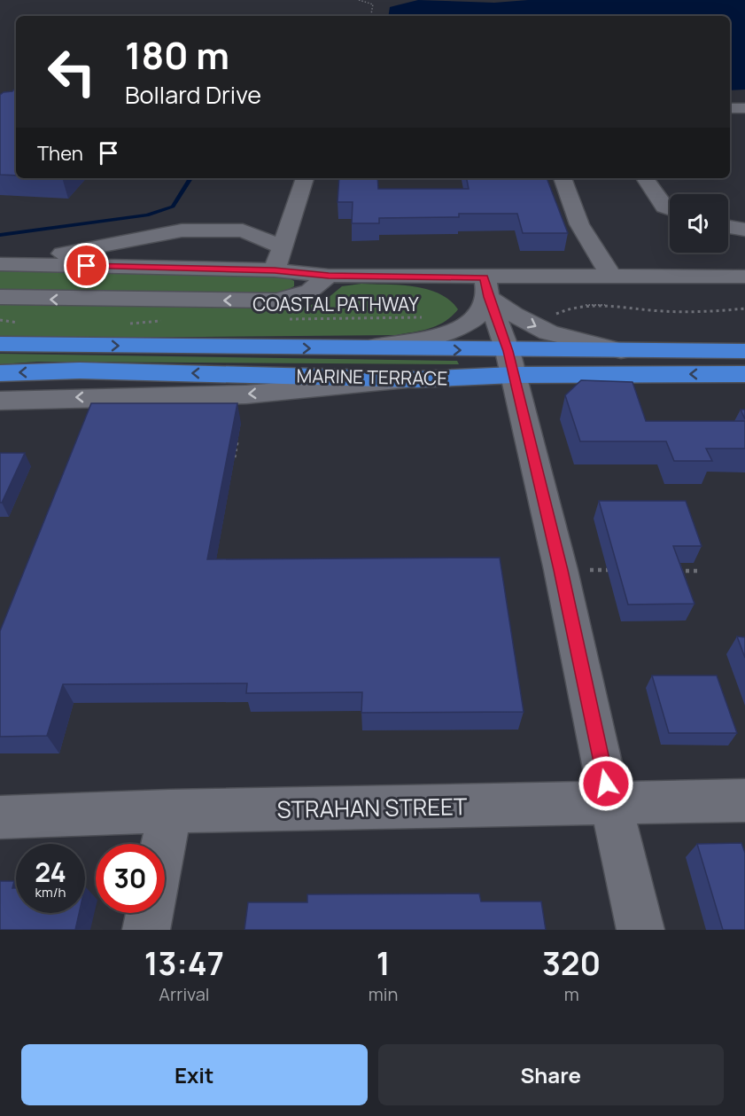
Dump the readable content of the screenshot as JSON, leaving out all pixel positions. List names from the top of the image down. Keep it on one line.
{"streets":{"highway":["MARINE TERRACE"],"street":["STRAHAN STREET"],"path":["COASTAL PATHWAY"]},"page":{"turn":["180 m","Bollard Drive"],"then":"Then","speed":"24 km/h","limit":"30","eta":["13:47","Arrival","1","min","320","m"],"buttons":["Exit","Share"]}}
